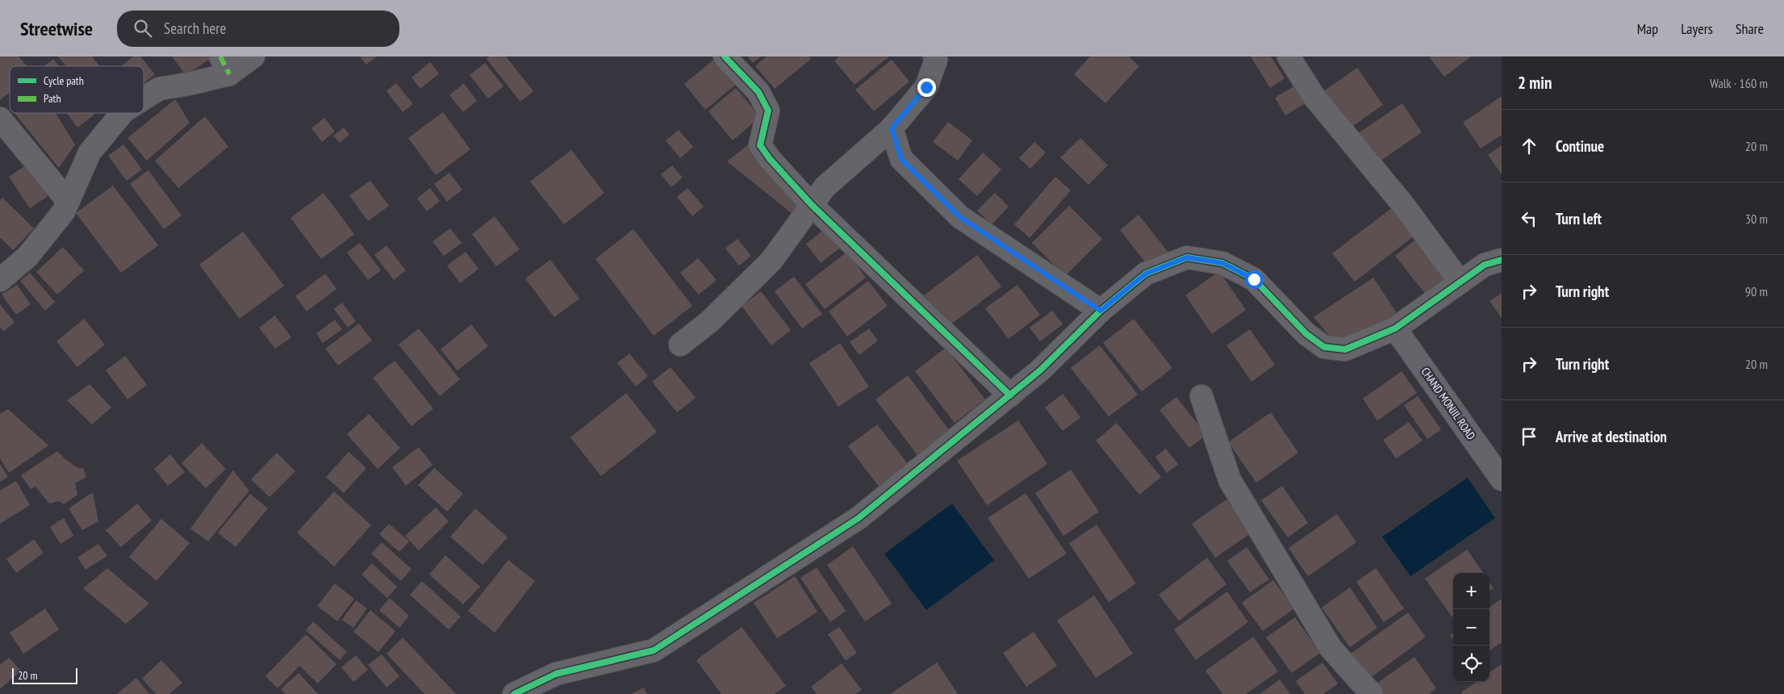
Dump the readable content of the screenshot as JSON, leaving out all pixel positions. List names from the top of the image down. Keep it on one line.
{"streets":{"street":["CHAND MONJIL ROAD"]},"legend":["Cycle path","Path"],"scale_bar":"20 m","page":{"header":"Streetwise","search":"Search here","nav":["Map","Layers","Share"],"heading":["2 min","Walk · 160 m"],"list":[["Continue","20 m"],["Turn left","30 m"],["Turn right","90 m"],["Turn right","20 m"],"Arrive at destination"],"map_buttons":["+","−"],"scale":"20 m"}}
